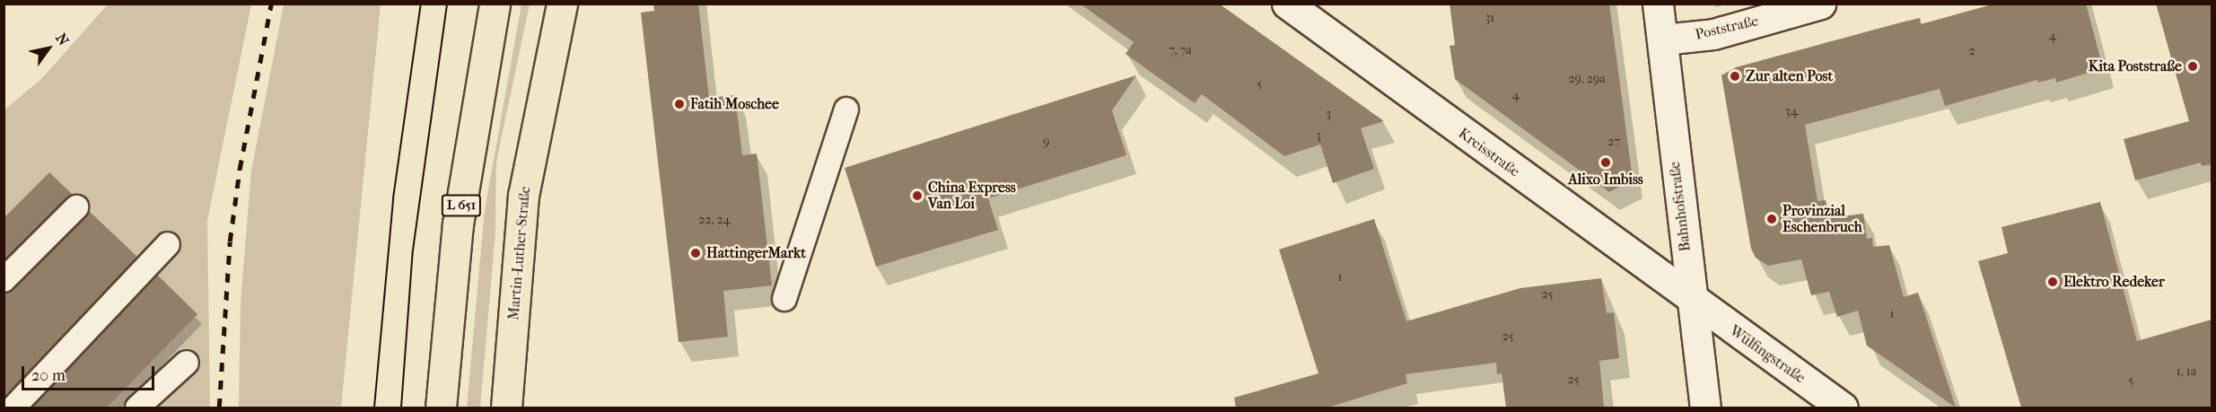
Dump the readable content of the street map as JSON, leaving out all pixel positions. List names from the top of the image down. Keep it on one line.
{"streets":{"main road":["L 651","Martin-Luther-Straße"],"street":["Poststraße","Kreisstraße","Bahnhofstraße","Wülfingstraße"]},"crossings":[["Poststraße","Bahnhofstraße"],["Kreisstraße","Bahnhofstraße"],["Kreisstraße","Wülfingstraße"],["Bahnhofstraße","Wülfingstraße"]],"places":["Kita Poststraße","Zur alten Post","Fatih Moschee","Alixo Imbiss","China Express Van Loi","Provinzial Eschenbruch","HattingerMarkt","Elektro Redeker"],"house_numbers":["31","4","7, 7a","2","29, 29a","5","4","34","3","3","9","27","22, 24","1","25","1","25","1, 1a","25","5"],"scale_bar":"20 m","north":"top right"}
